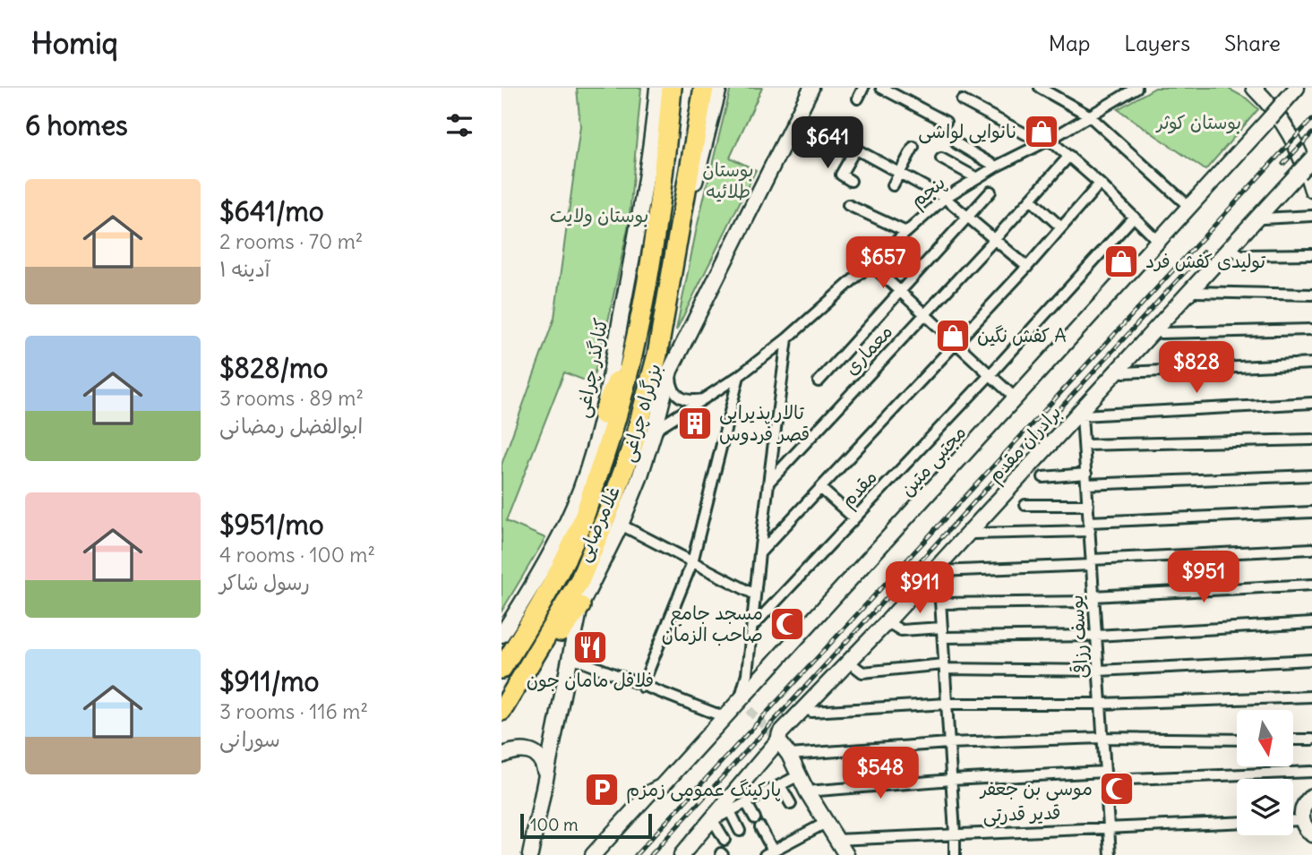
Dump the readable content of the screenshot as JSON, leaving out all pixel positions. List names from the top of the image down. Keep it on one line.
{"streets":{"highway":["بزرگراه چراغی"],"main road":["کنارگذر چراغی","برادران مقدم","مجتبی متین","غلامرضایی"],"street":["پنجم","معماری","مقدم","یوسف رزاقی","قدیر قدرتی"]},"crossings":[["پنجم","غلامرضایی"],["برادران مقدم","یوسف رزاقی"],["یوسف رزاقی","قدیر قدرتی"]],"parks":["بوستان کوثر","بوستان طلائیه","بوستان ولایت"],"places":{"shop":["نانوایی لواشی","تولیدی کفش فرد","کفش نگین A"],"building":["تالار پذیرایی قصر فردوس"],"mosque":["مسجد جامع صاحب الزمان","موسی بن جعفر"],"restaurant":["فلافل مامان جون"],"parking":["پارکینگ عمومی زمزم"]},"scale_bar":"100 m","north":"bottom","page":{"header":"Homiq","nav":["Map","Layers","Share"],"heading":"6 homes","price":["$641","$657","$828","$951","$911","$548"],"list":[{"name":"$641/mo","note":"2 rooms · 70 m² · آدینه ۱"},{"name":"$828/mo","note":"3 rooms · 89 m² · ابوالفضل رمضانی"},{"name":"$951/mo","note":"4 rooms · 100 m² · رسول شاکر"},{"name":"$911/mo","note":"3 rooms · 116 m² · سورانی"}],"scale":"100 m"}}
